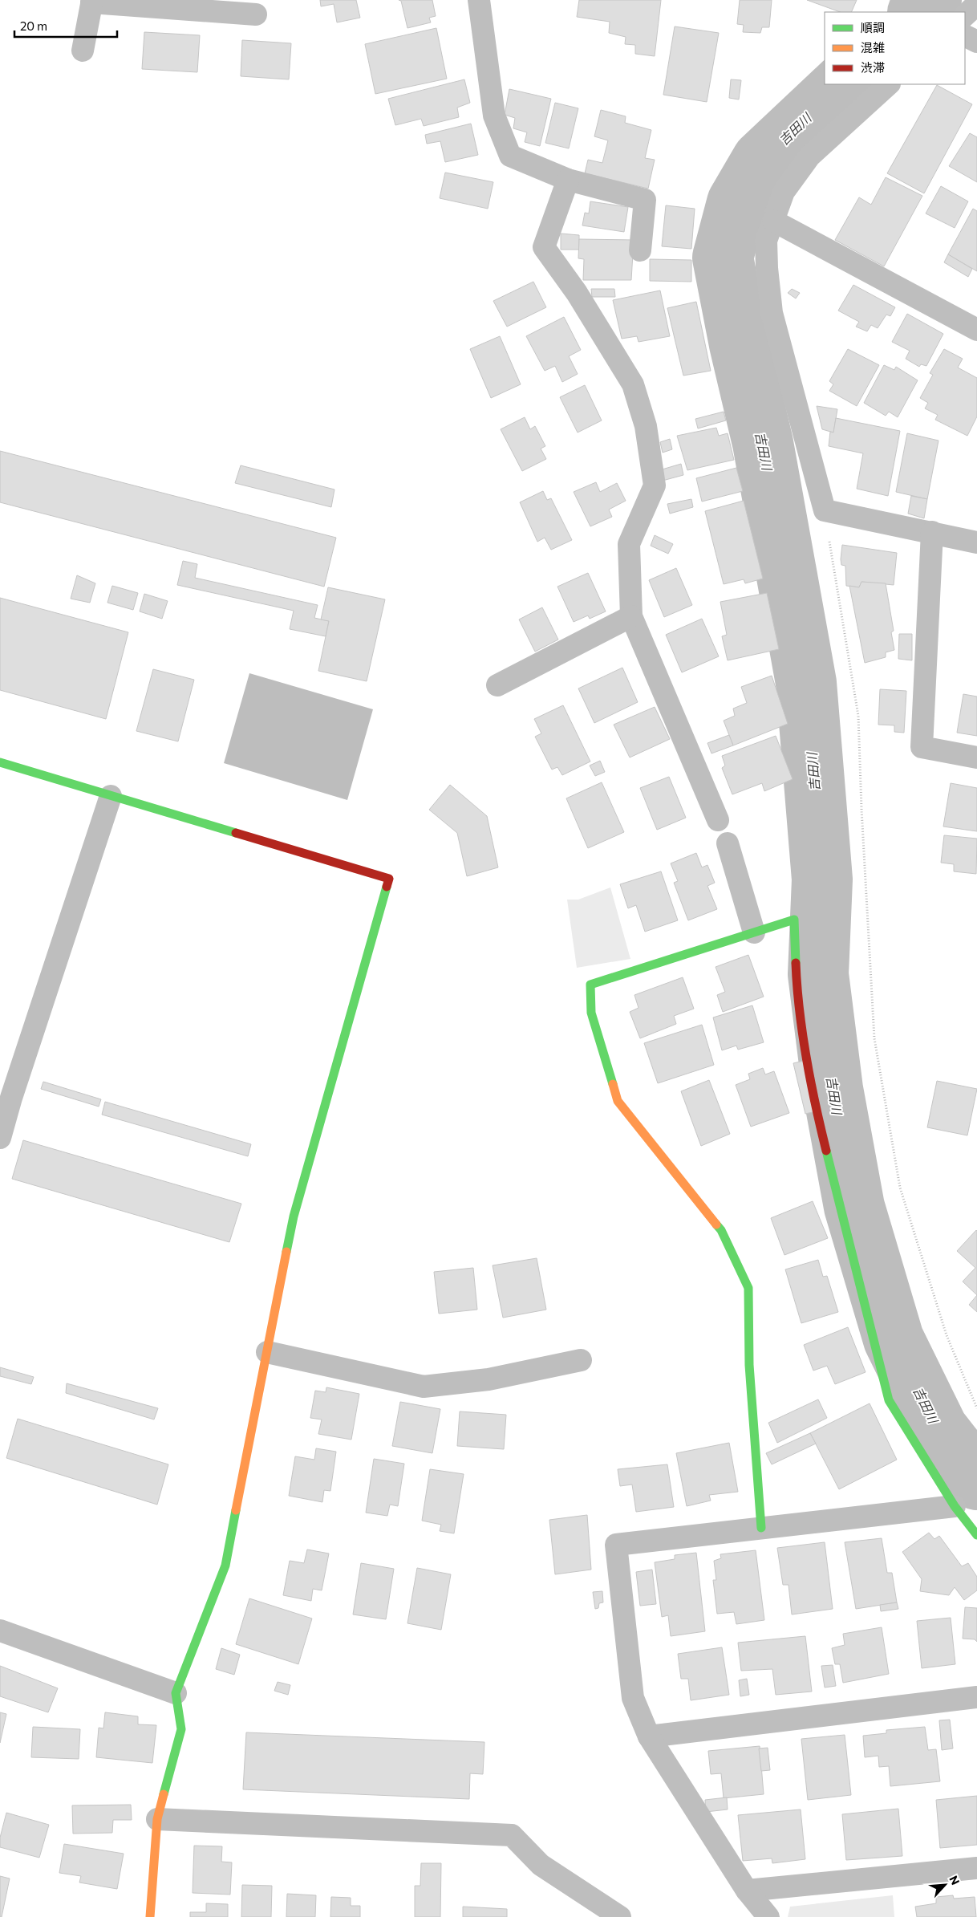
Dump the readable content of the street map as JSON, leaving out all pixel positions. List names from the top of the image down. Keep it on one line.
{"water":["吉田川"],"legend":["順調","混雑","渋滞"],"scale_bar":"20 m","north":"top right"}
